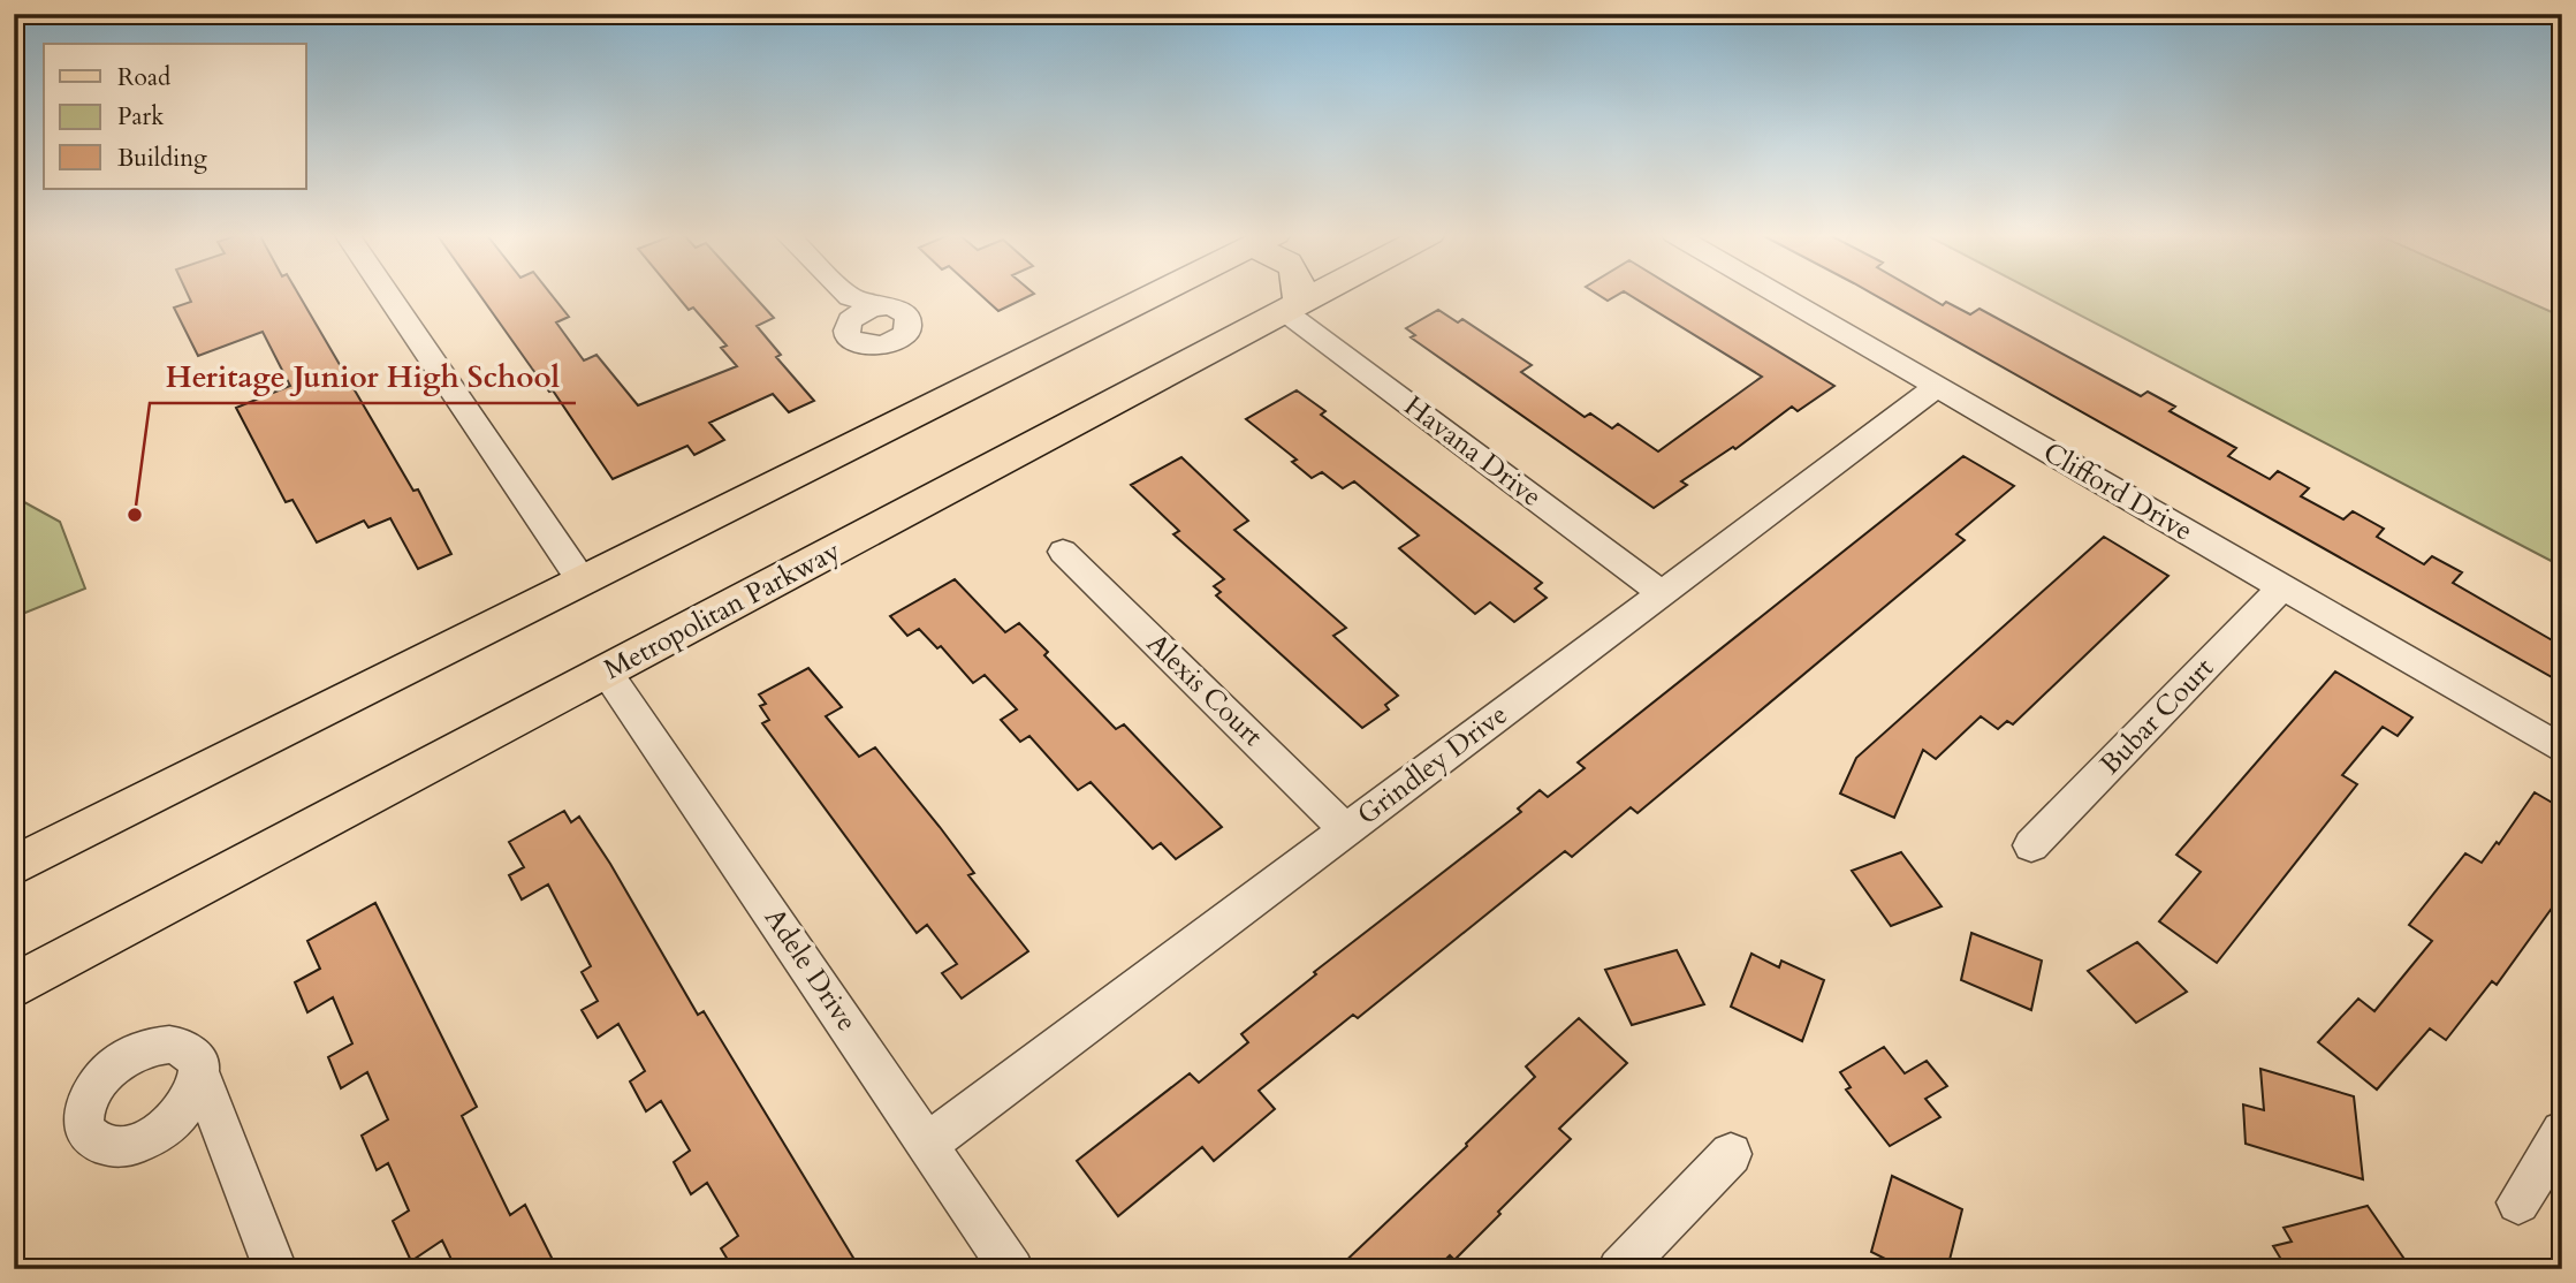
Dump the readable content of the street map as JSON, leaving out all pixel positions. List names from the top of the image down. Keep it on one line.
{"streets":{"main road":["Metropolitan Parkway"],"street":["Havana Drive","Clifford Drive","Alexis Court","Bubar Court","Grindley Drive","Adele Drive"]},"crossings":[["Havana Drive","Metropolitan Parkway"],["Havana Drive","Grindley Drive"],["Clifford Drive","Bubar Court"],["Clifford Drive","Grindley Drive"],["Metropolitan Parkway","Adele Drive"],["Alexis Court","Grindley Drive"],["Grindley Drive","Adele Drive"]],"places":["Heritage Junior High School"],"legend":["Road","Park","Building"]}
